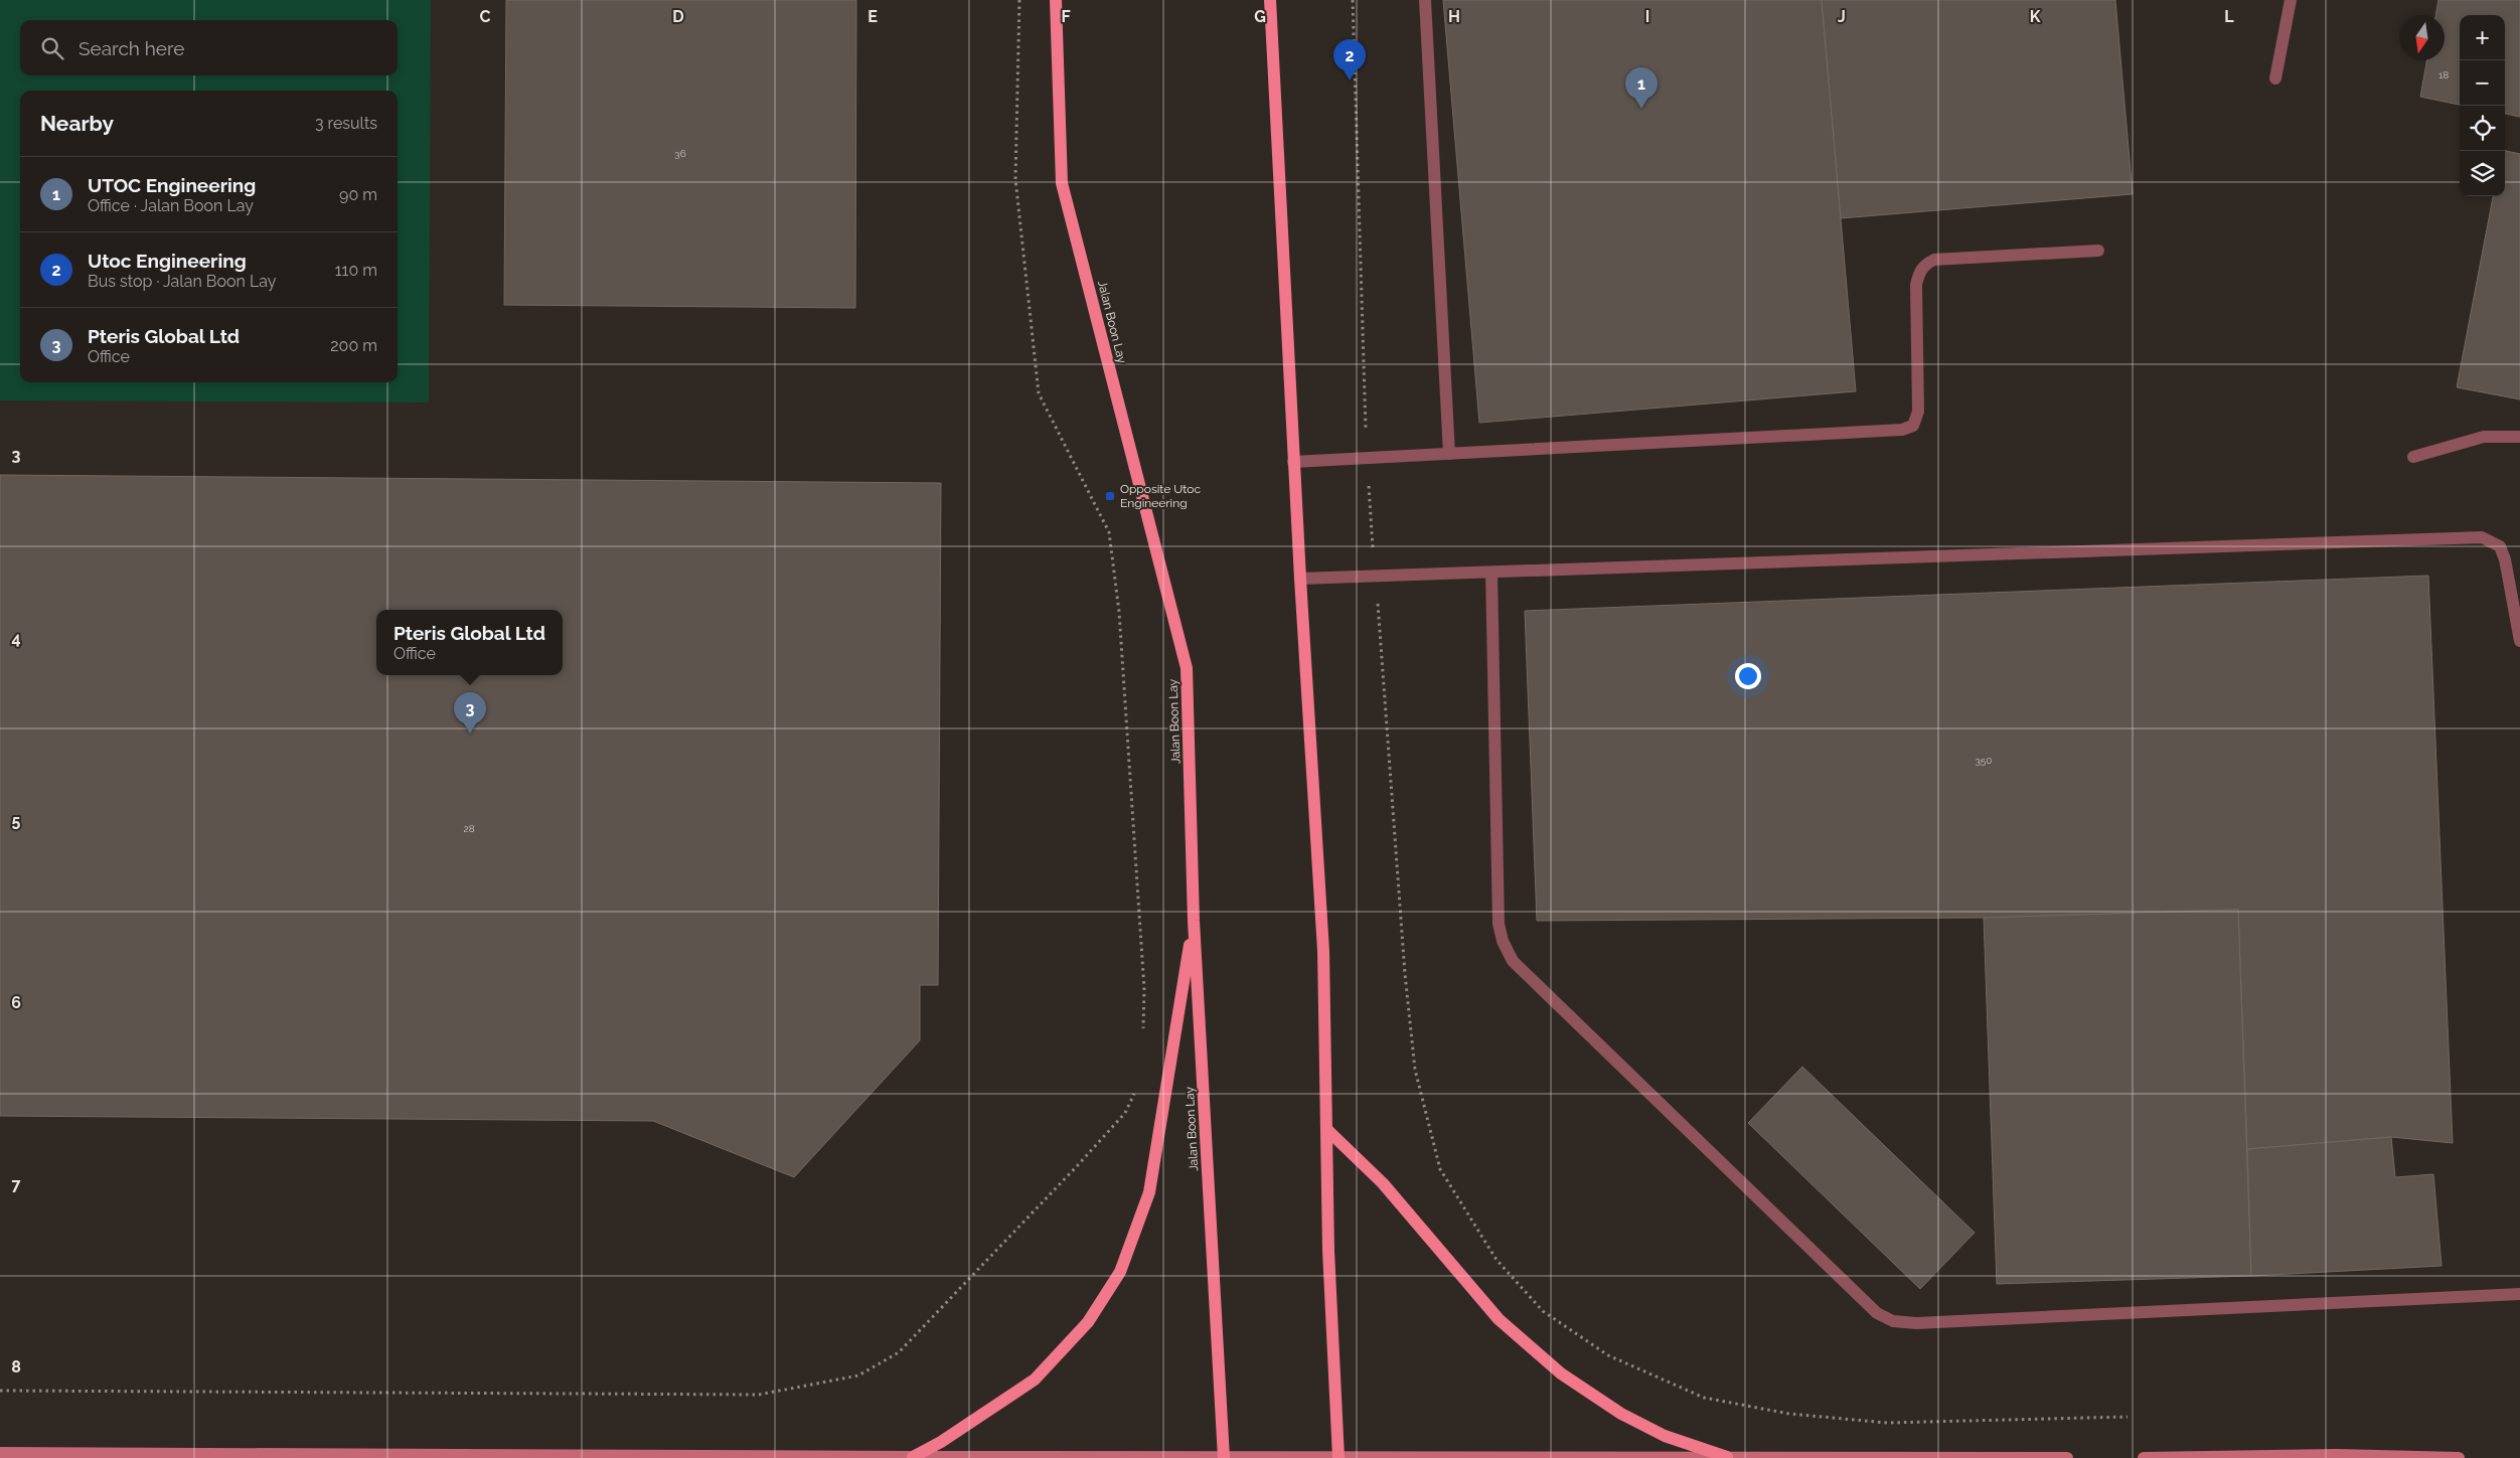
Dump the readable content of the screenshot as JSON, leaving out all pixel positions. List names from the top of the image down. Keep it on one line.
{"streets":{"main road":["Jalan Boon Lay"]},"places":{"transit":["Opposite Utoc Engineering"]},"house_numbers":["18","36","350","28"],"north":"bottom","page":{"map_buttons":["+","−"],"search":"Search here","pins":["2","1","3"],"heading":["Nearby","3 results"],"list":[{"mark":"1","name":"UTOC Engineering","note":"Office · Jalan Boon Lay","value":"90 m"},{"mark":"2","name":"Utoc Engineering","note":"Bus stop · Jalan Boon Lay","value":"110 m"},{"mark":"3","name":"Pteris Global Ltd","note":"Office","value":"200 m"}],"popup":["Pteris Global Ltd","Office"]},"grid":{"columns":["C","D","E","F","G","H","I","J","K","L"],"rows":["3","4","5","6","7","8"]}}
